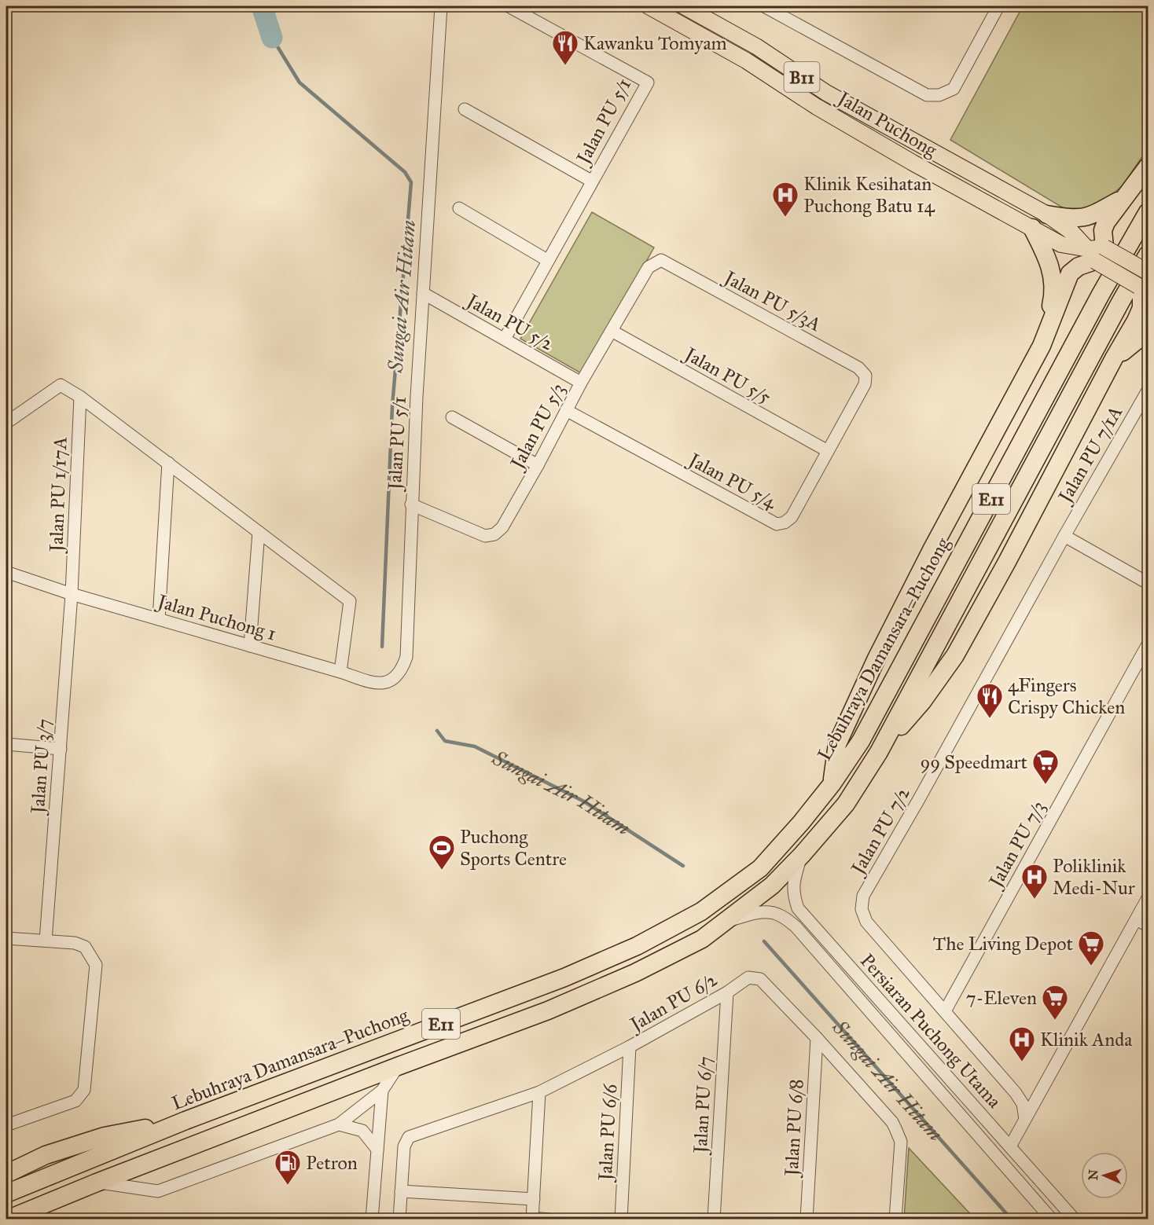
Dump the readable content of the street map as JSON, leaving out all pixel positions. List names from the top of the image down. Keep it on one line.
{"streets":{"highway":["E11","Lebuhraya Damansara–Puchong"],"main road":["B11","Jalan Puchong"],"street":["Jalan PU 5/1","Jalan PU 5/3A","Jalan PU 5/2","Jalan PU 5/5","Jalan PU 5/3","Jalan PU 7/1A","Jalan PU 5/4","Jalan PU 1/17A","Jalan Puchong 1","Jalan PU 3/7","Jalan PU 7/2","Jalan PU 7/3","Jalan PU 6/2","Persiaran Puchong Utama","Jalan PU 6/7","Jalan PU 6/8","Jalan PU 6/6"]},"crossings":[["Jalan PU 5/1","Jalan PU 5/2"],["Jalan PU 5/1","Jalan PU 5/3"],["Jalan PU 5/1","Jalan Puchong 1"],["Jalan Puchong","E11"],["Jalan PU 5/3A","Jalan PU 5/3"],["Jalan PU 5/3A","Jalan PU 5/4"],["Jalan PU 5/2","Jalan PU 5/3"],["Jalan PU 5/5","Jalan PU 5/3"],["Jalan PU 5/5","Jalan PU 5/4"],["Jalan PU 5/3","Jalan PU 5/4"],["Jalan PU 7/1A","Jalan PU 7/2"],["Jalan PU 1/17A","Jalan Puchong 1"],["Jalan PU 1/17A","Jalan PU 3/7"],["E11","Persiaran Puchong Utama"],["Jalan Puchong 1","Jalan PU 3/7"],["Jalan PU 7/2","Jalan PU 7/3"],["Jalan PU 6/2","Jalan PU 6/7"],["Jalan PU 6/2","Jalan PU 6/8"],["Jalan PU 6/2","Jalan PU 6/6"]],"water":["Sungai Air Hitam"],"places":{"restaurant":["Kawanku Tomyam","4Fingers Crispy Chicken"],"hospital":["Klinik Kesihatan Puchong Batu 14","Poliklinik Medi-Nur","Klinik Anda"],"supermarket":["99 Speedmart","The Living Depot","7-Eleven"],"sports":["Puchong Sports Centre"],"fuel station":["Petron"]},"north":"left"}
